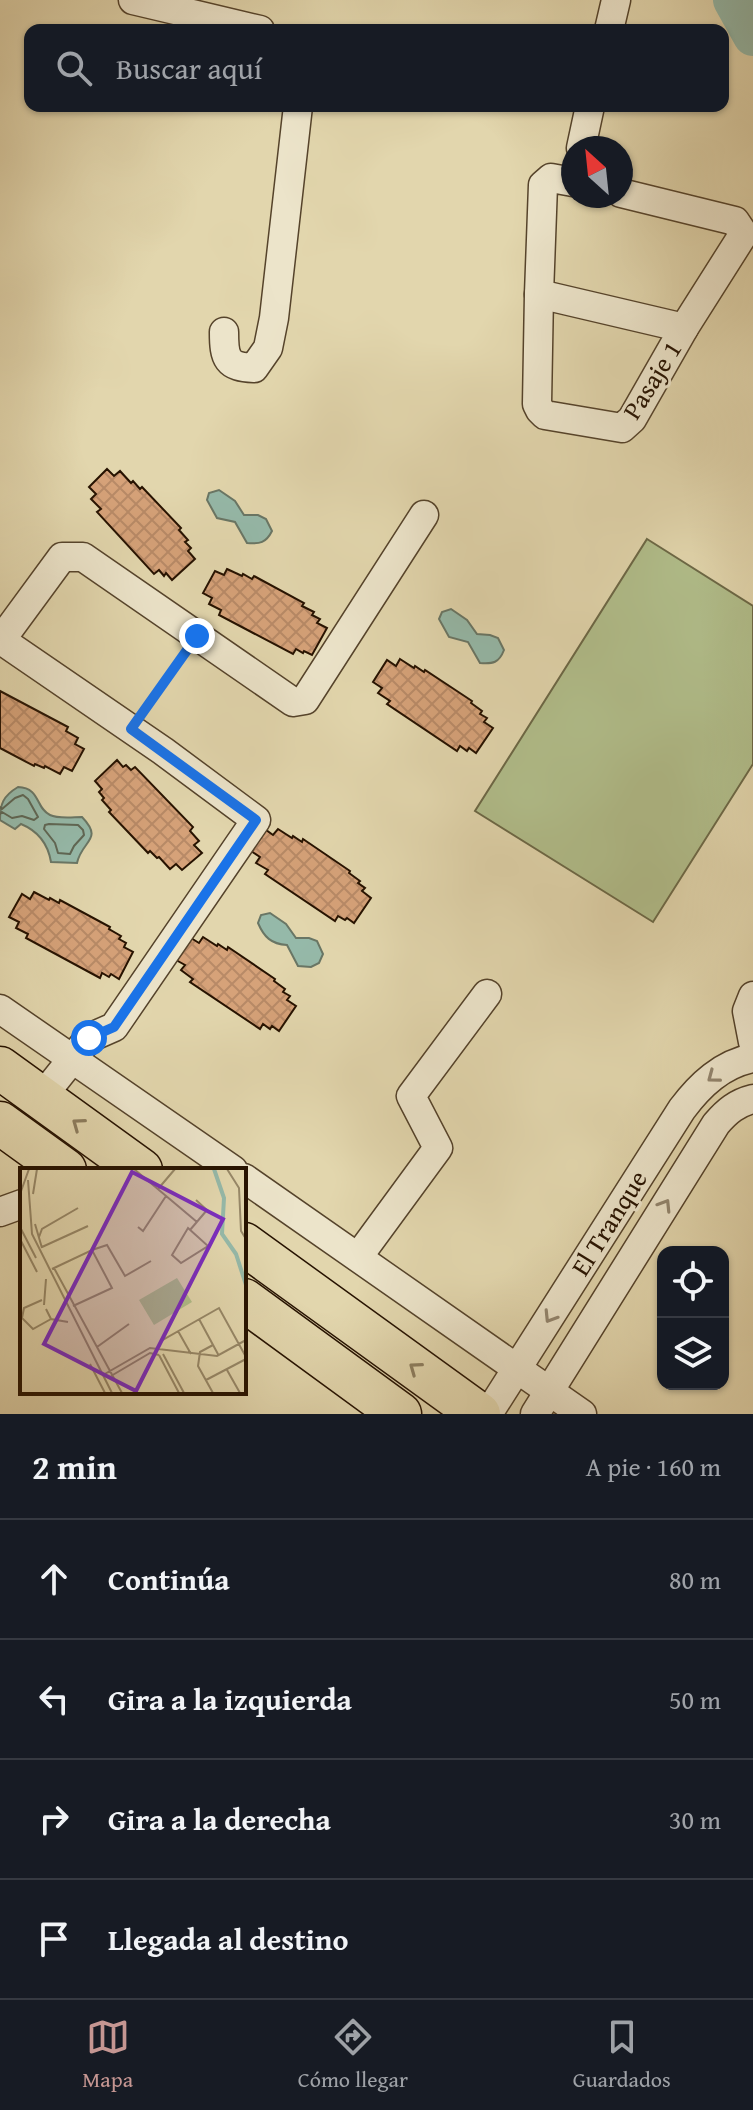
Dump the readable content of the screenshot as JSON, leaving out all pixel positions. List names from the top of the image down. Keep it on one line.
{"streets":{"street":["Pasaje 1","El Tranque"]},"north":"top left","page":{"search":"Buscar aquí","heading":["2 min","A pie · 160 m"],"list":[["Continúa","80 m"],["Gira a la izquierda","50 m"],["Gira a la derecha","30 m"],"Llegada al destino"],"nav":["Mapa","Cómo llegar","Guardados"]}}
